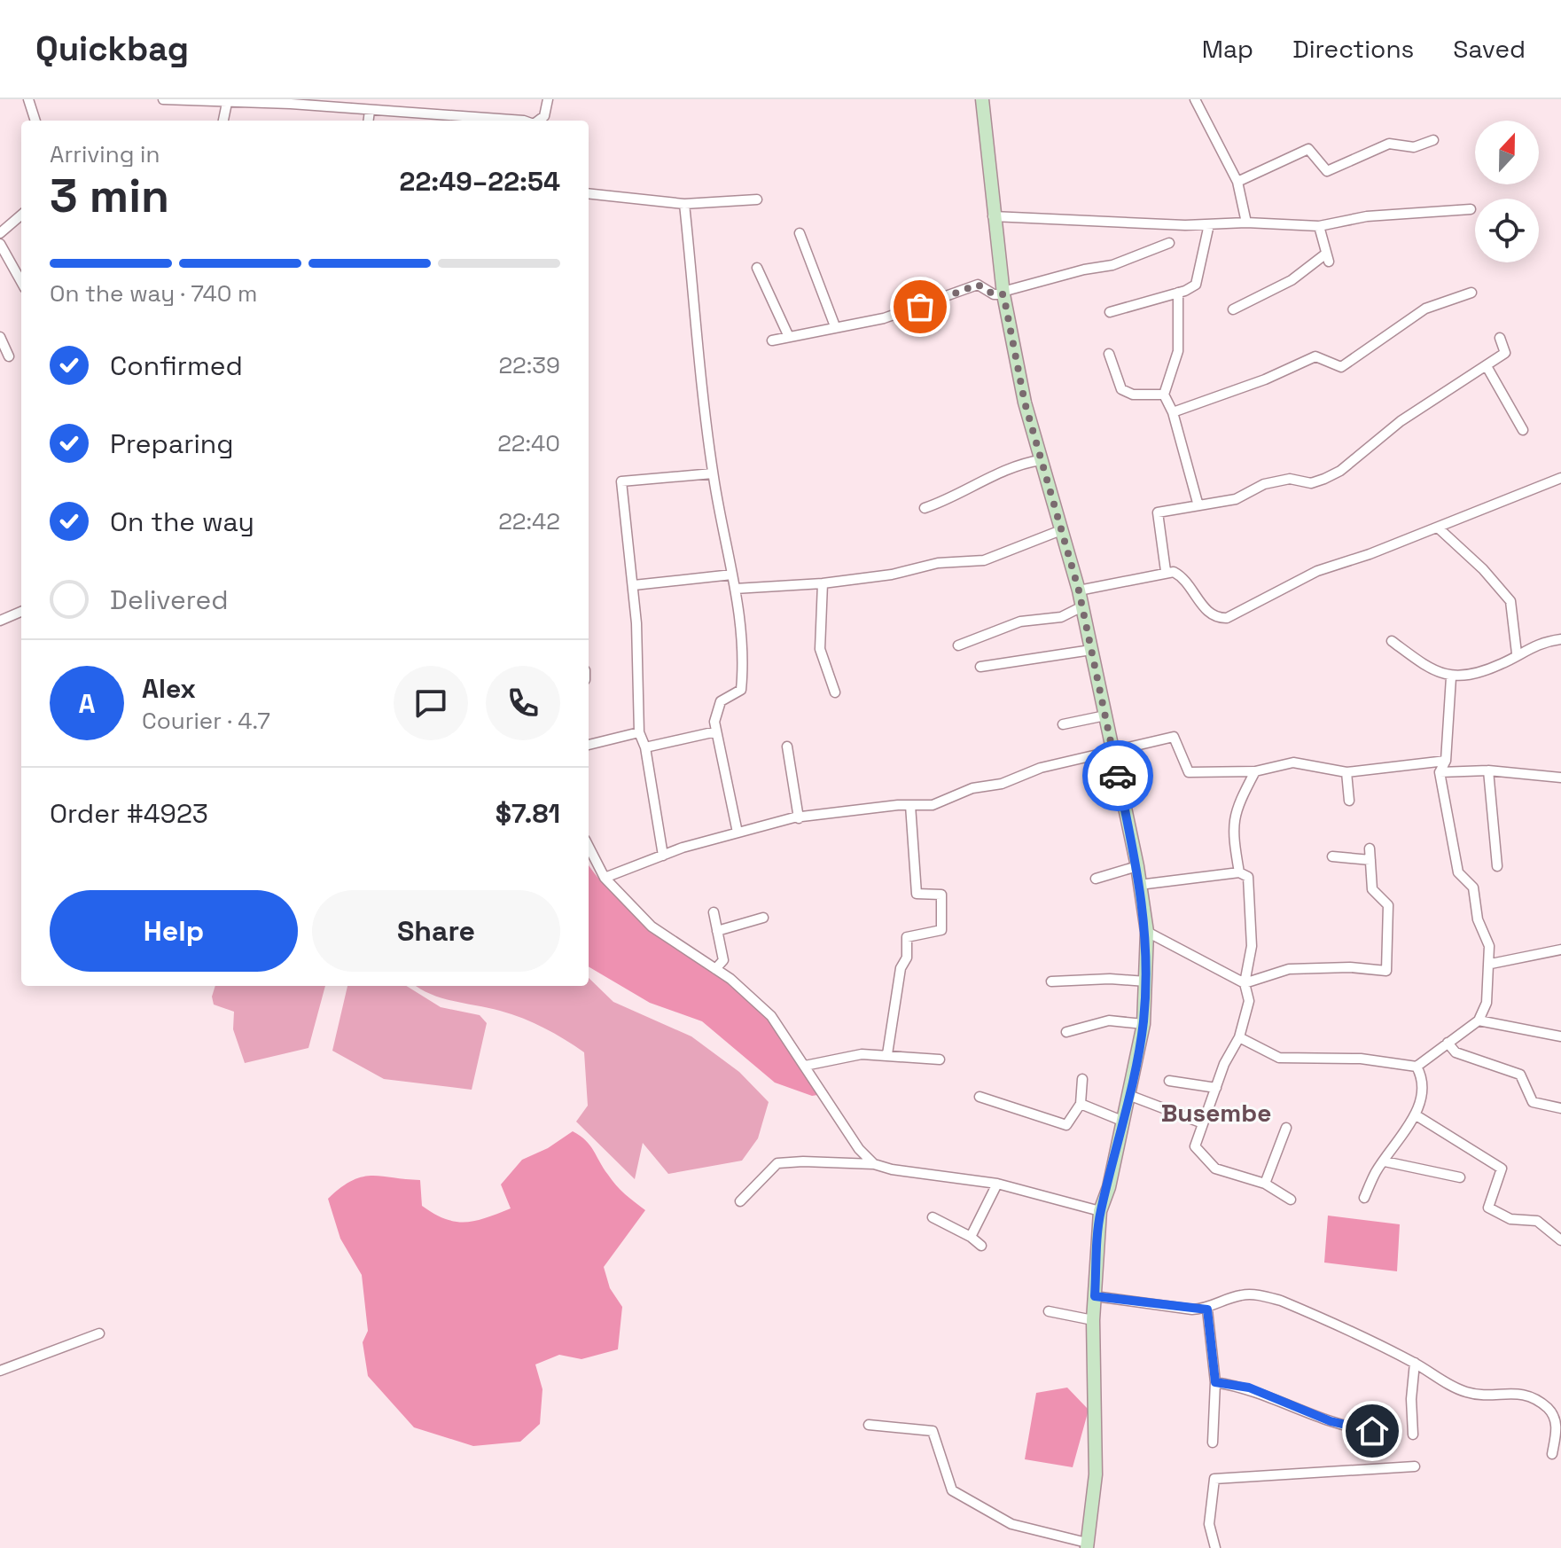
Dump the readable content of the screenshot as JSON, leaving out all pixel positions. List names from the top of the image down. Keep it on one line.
{"districts":["Busembe"],"north":"top","page":{"header":"Quickbag","nav":["Map","Directions","Saved"],"heading":["3 min","Arriving in","22:49–22:54"],"panel":["Alex","Courier · 4.7","Order #4923","$7.81"],"bar":"On the way · 740 m","list":[["Confirmed","22:39"],["Preparing","22:40"],["On the way","22:42"],"Delivered"],"round":"A","buttons":["Help","Share"]}}
